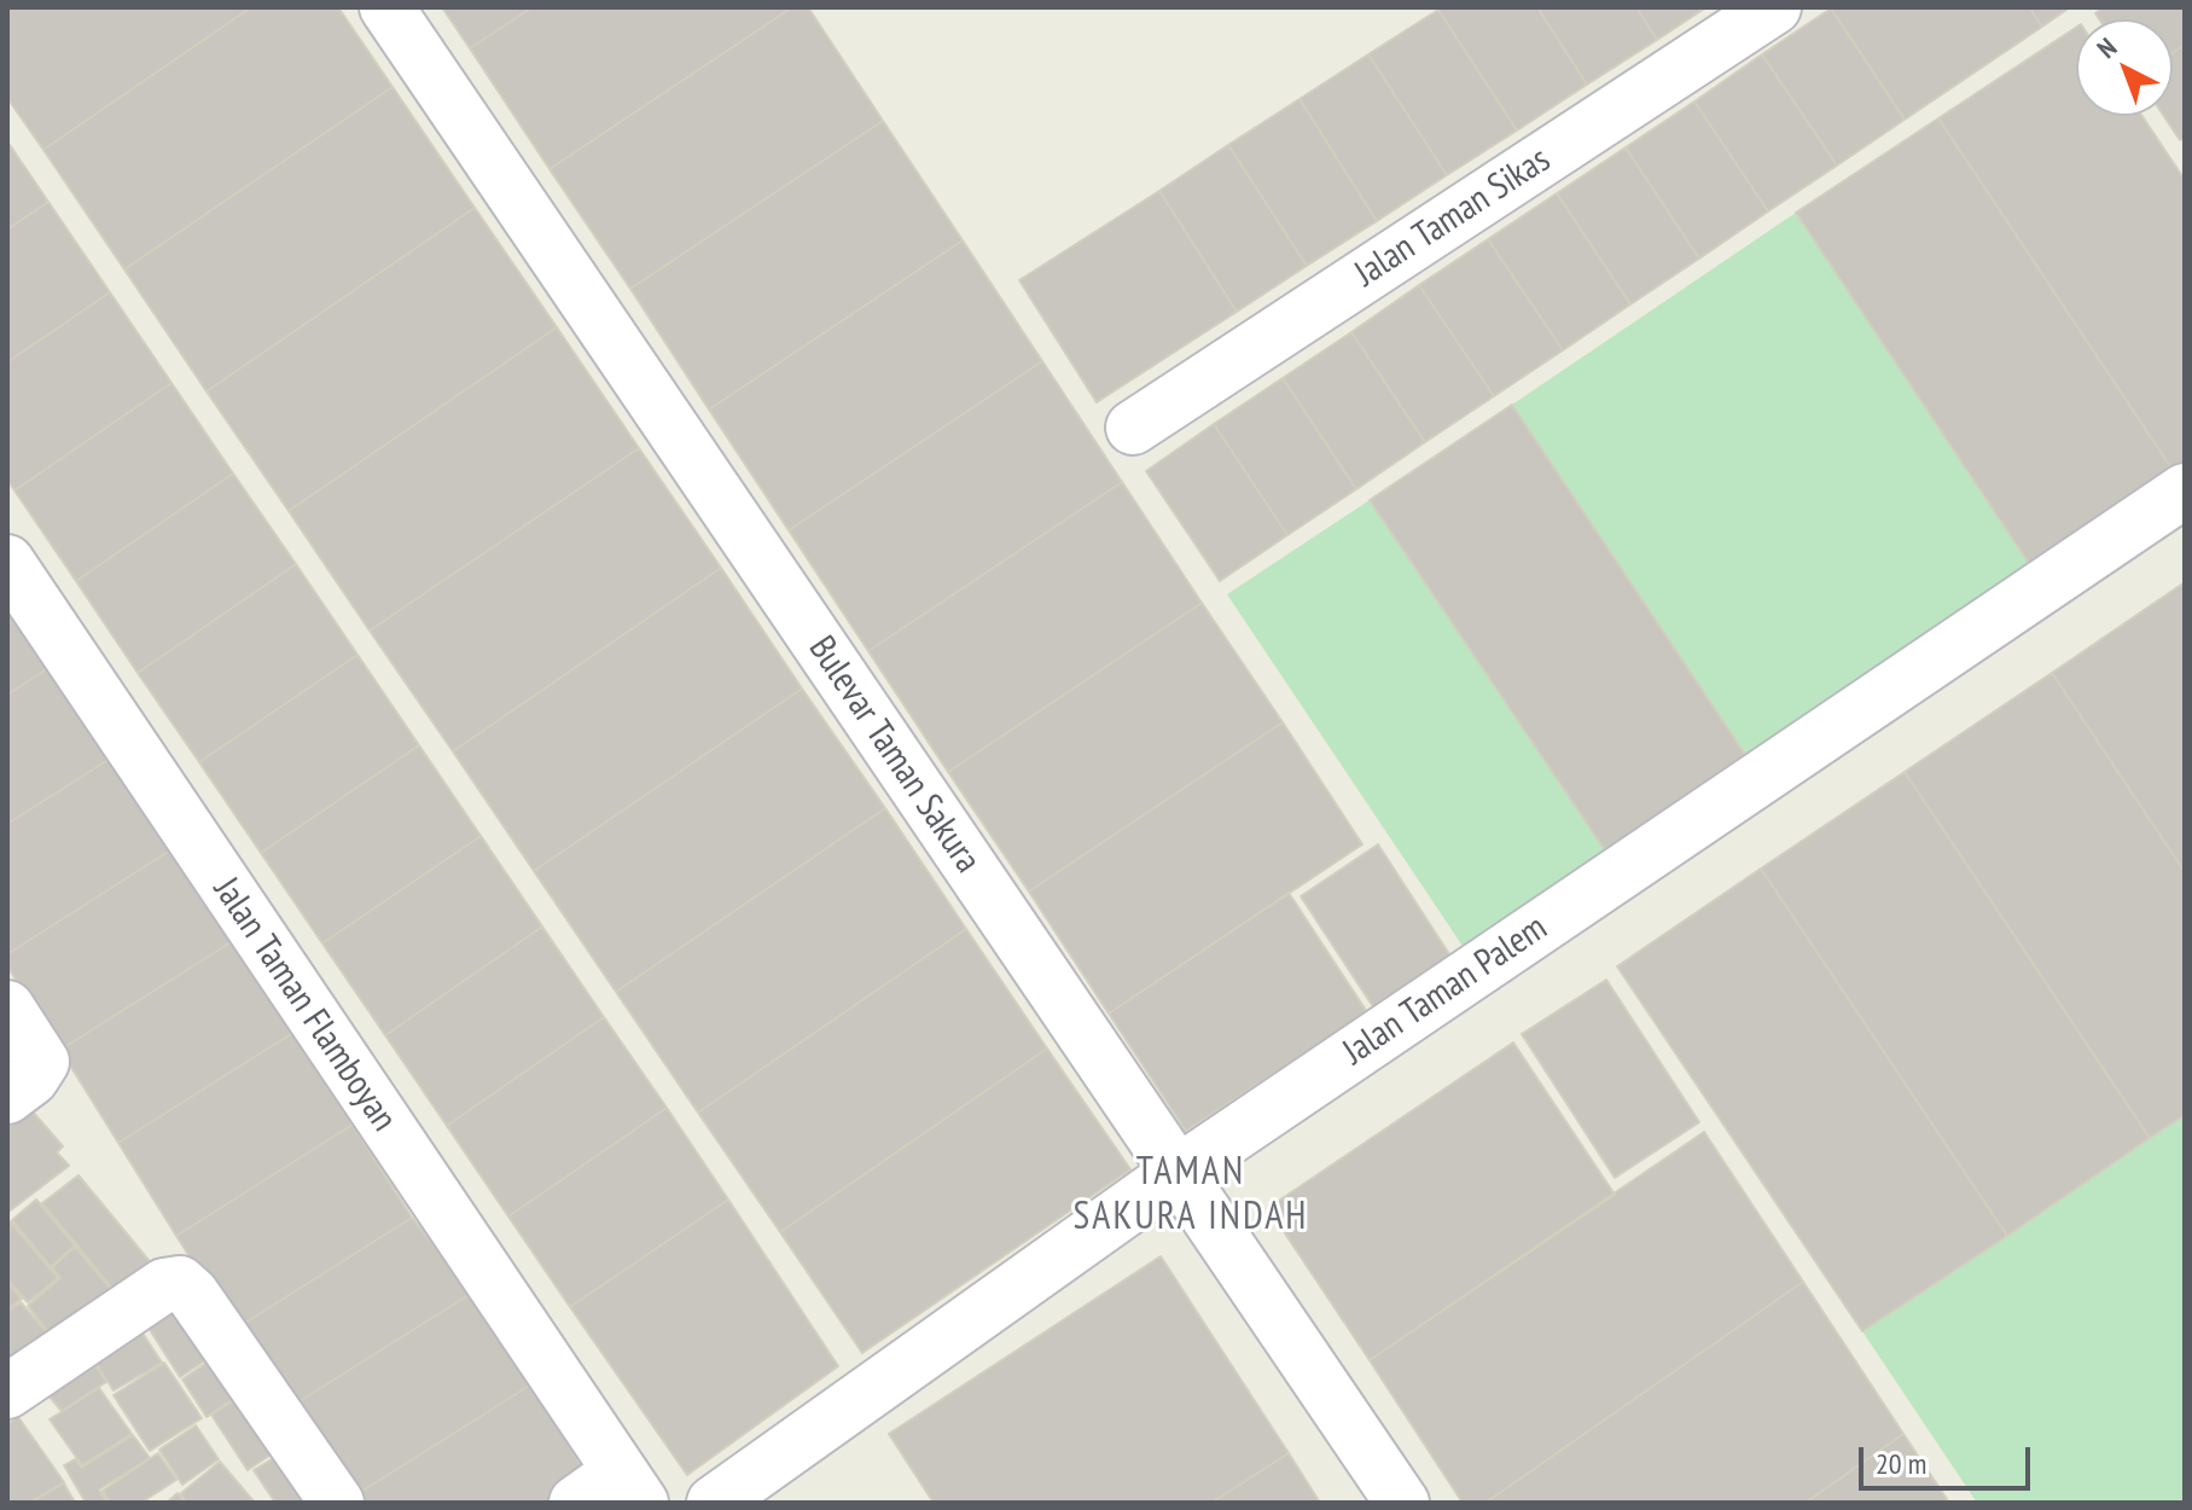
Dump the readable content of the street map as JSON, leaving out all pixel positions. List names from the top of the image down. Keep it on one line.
{"streets":{"street":["Jalan Taman Sikas","Bulevar Taman Sakura","Jalan Taman Palem","Jalan Taman Flamboyan"]},"crossings":[["Bulevar Taman Sakura","Jalan Taman Palem"]],"districts":["TAMAN SAKURA INDAH"],"scale_bar":"20 m","north":"top left"}
